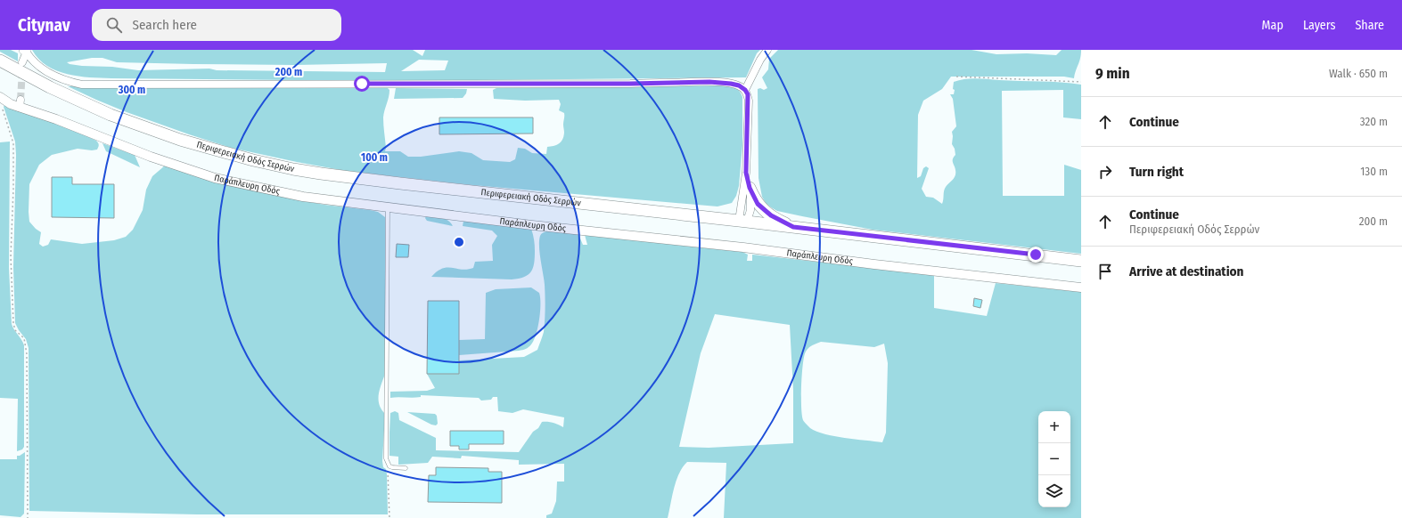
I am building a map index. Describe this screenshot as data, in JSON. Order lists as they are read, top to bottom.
{
  "streets": {
    "main road": ["Περιφερειακή Οδός Σερρών"],
    "street": ["Παράπλευρη Οδός"]
  },
  "page": {
    "header": "Citynav",
    "search": "Search here",
    "nav": ["Map", "Layers", "Share"],
    "heading": ["9 min", "Walk · 650 m"],
    "list": [
      ["Continue", "320 m"],
      ["Turn right", "130 m"],
      ["Continue", "Περιφερειακή Οδός Σερρών", "200 m"],
      "Arrive at destination"
    ],
    "map_buttons": ["+", "−"]
  },
  "rings": ["200 m", "300 m", "100 m"]
}
